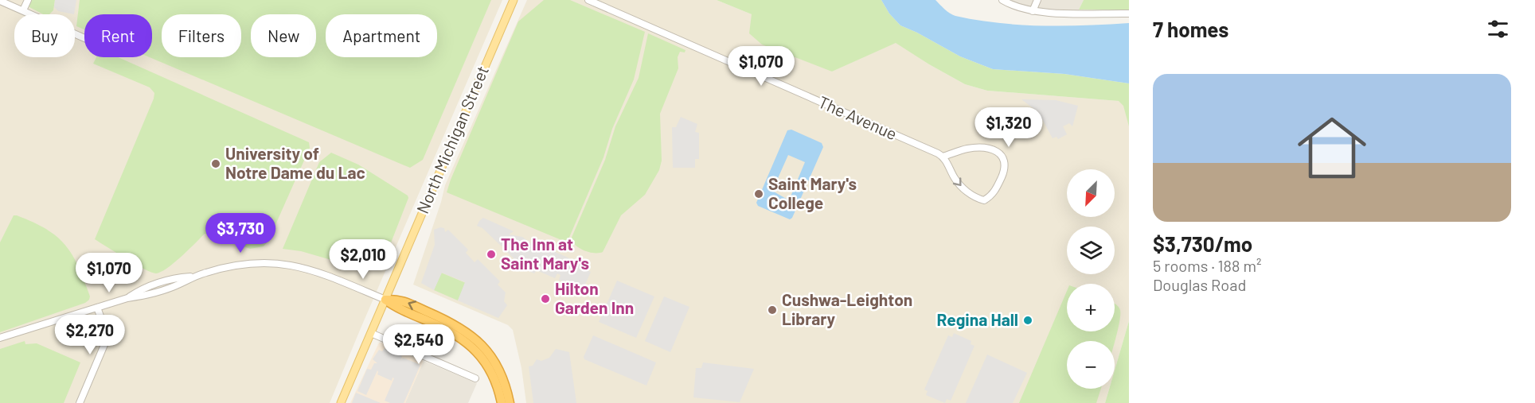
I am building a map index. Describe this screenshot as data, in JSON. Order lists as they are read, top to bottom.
{
  "streets": {
    "main road": ["North Michigan Street"],
    "street": ["The Avenue"]
  },
  "places": [
    "University of Notre Dame du Lac",
    "Saint Mary's College",
    "The Inn at Saint Mary's",
    "Hilton Garden Inn",
    "Cushwa-Leighton Library",
    "Regina Hall"
  ],
  "north": "bottom left",
  "page": {
    "heading": "7 homes",
    "chip": [
      "Buy",
      "Rent",
      "Filters",
      "New",
      "Apartment"
    ],
    "price": [
      "$1,070",
      "$1,320",
      "$3,730",
      "$2,010",
      "$1,070",
      "$2,270",
      "$2,540"
    ],
    "list": [
      {
        "name": "$3,730/mo",
        "note": "5 rooms · 188 m² · Douglas Road"
      }
    ],
    "map_buttons": ["+", "−"]
  }
}
